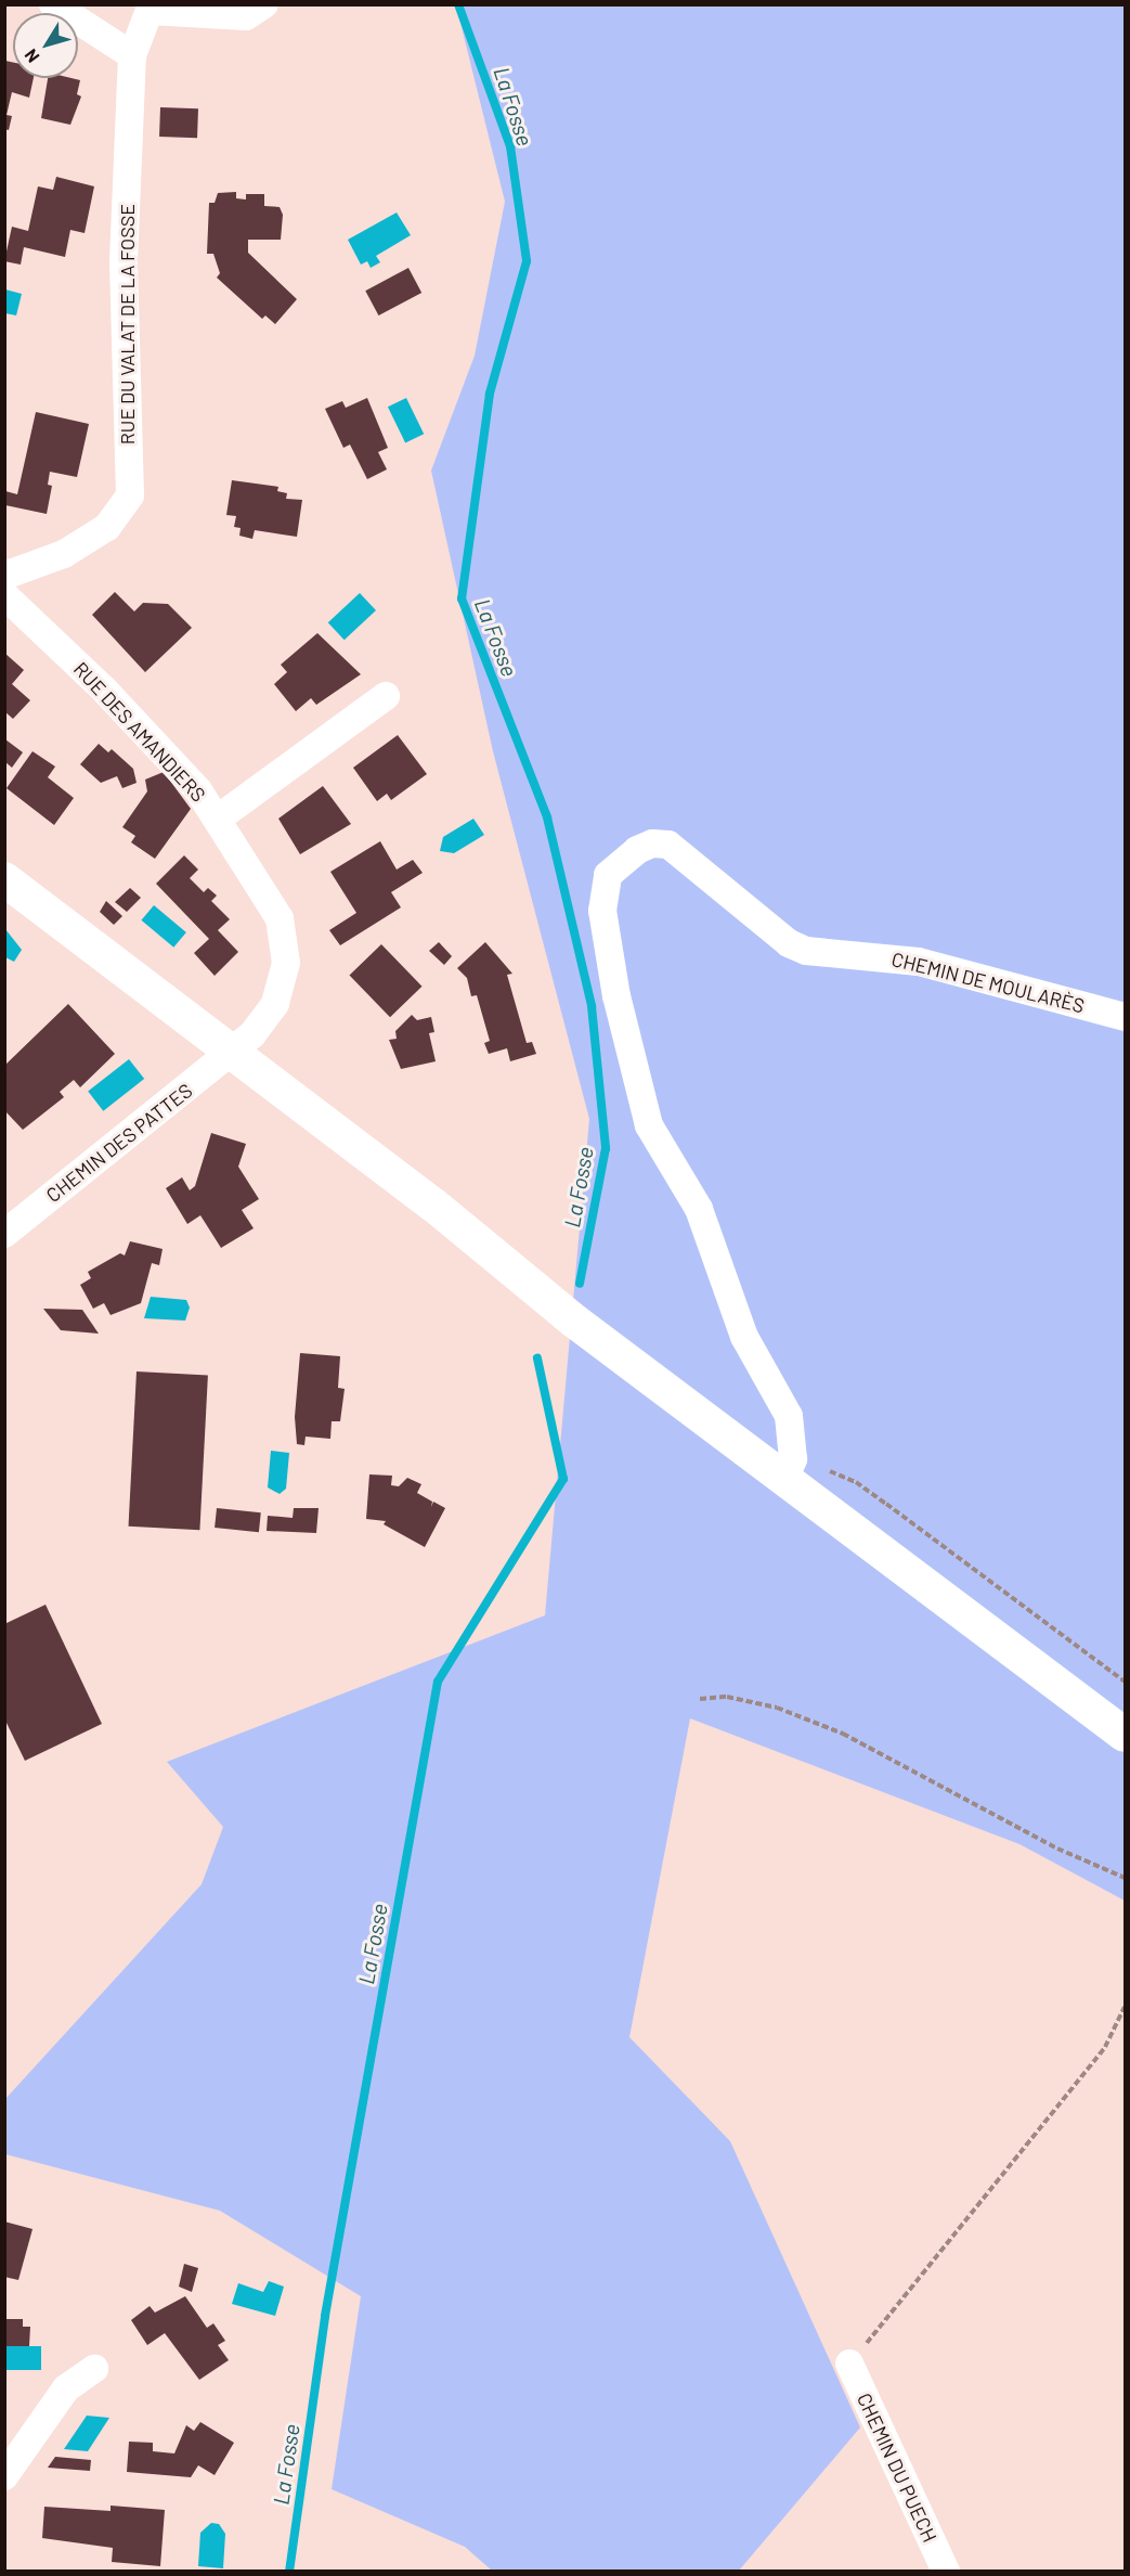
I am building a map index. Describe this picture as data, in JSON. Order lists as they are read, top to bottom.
{
  "streets": {
    "street": [
      "RUE DU VALAT DE LA FOSSE",
      "RUE DES AMANDIERS",
      "CHEMIN DE MOULARÈS",
      "CHEMIN DES PATTES",
      "CHEMIN DU PUECH"
    ]
  },
  "crossings": [
    ["RUE DES AMANDIERS", "CHEMIN DES PATTES"]
  ],
  "water": ["La Fosse"],
  "north": "bottom left"
}
